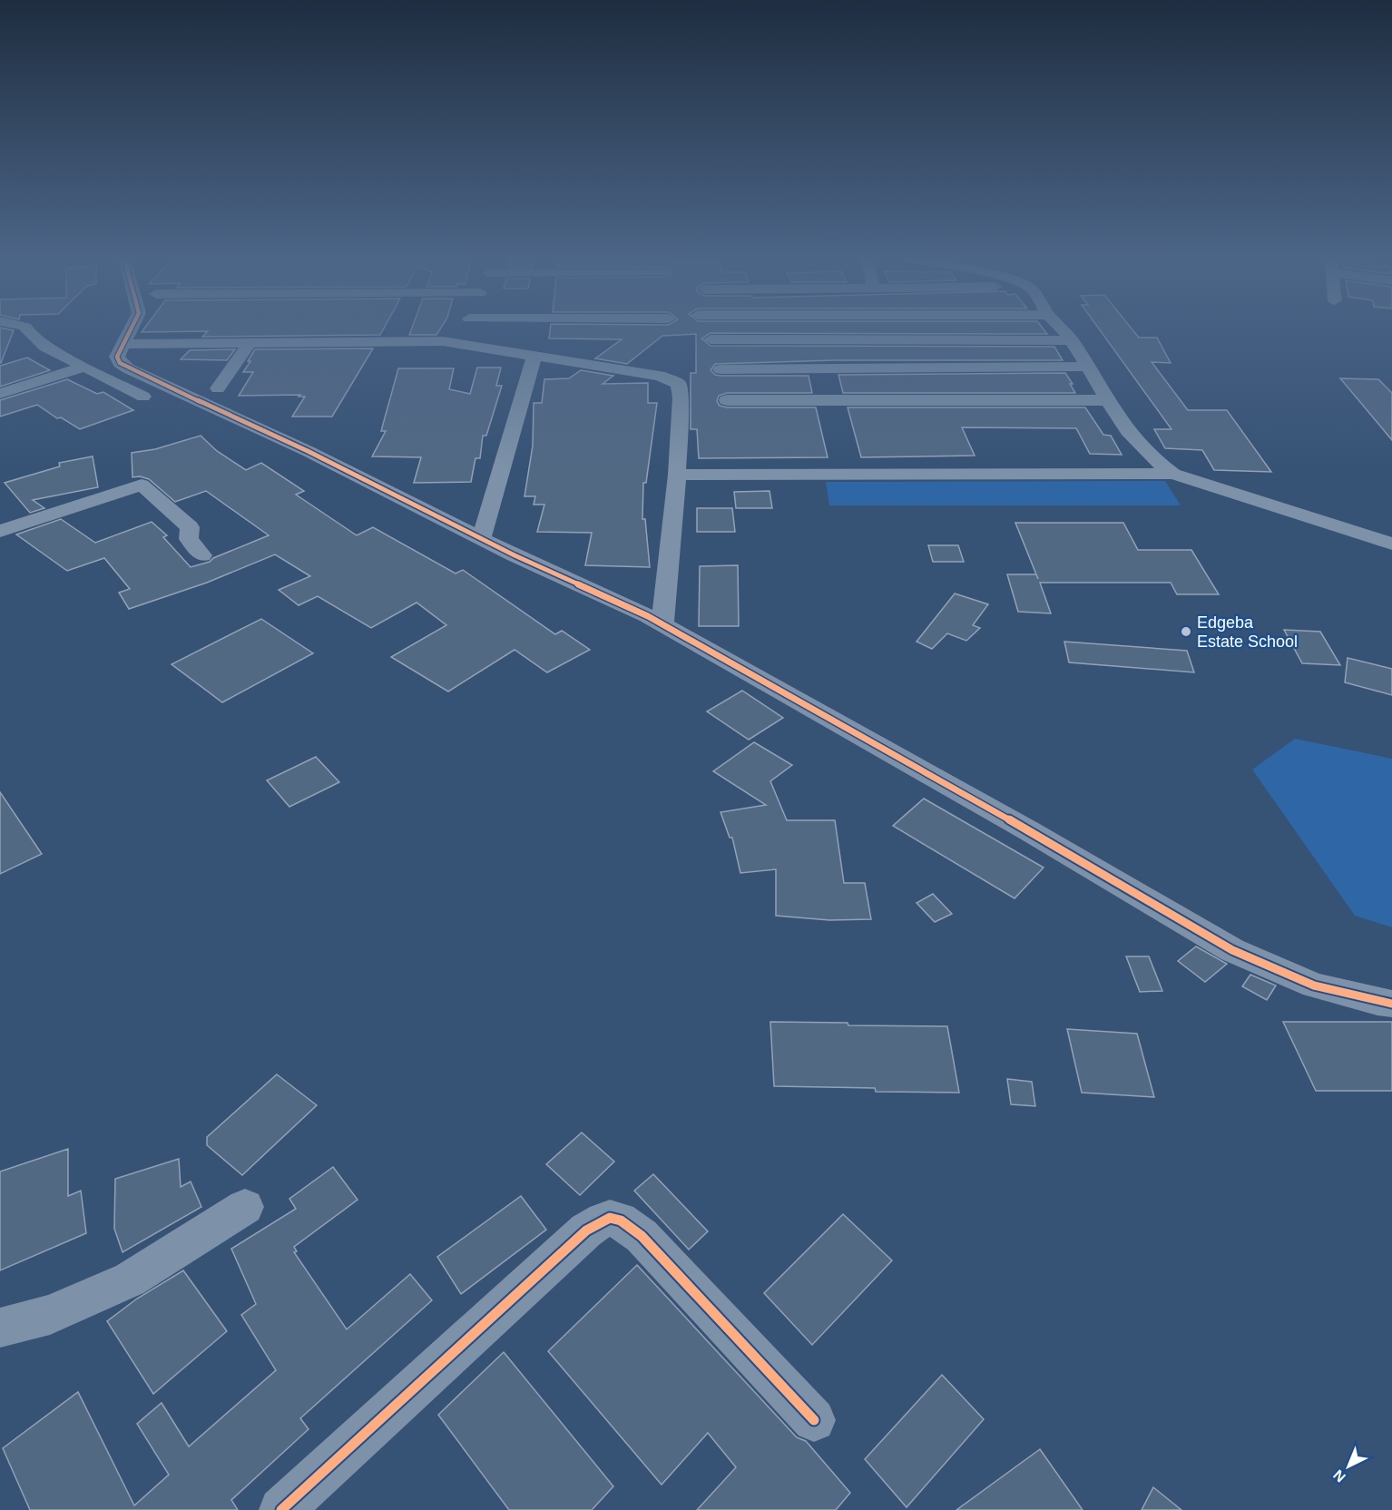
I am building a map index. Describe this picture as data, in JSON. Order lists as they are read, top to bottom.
{
  "places": ["Edgeba Estate School"],
  "north": "bottom left"
}
